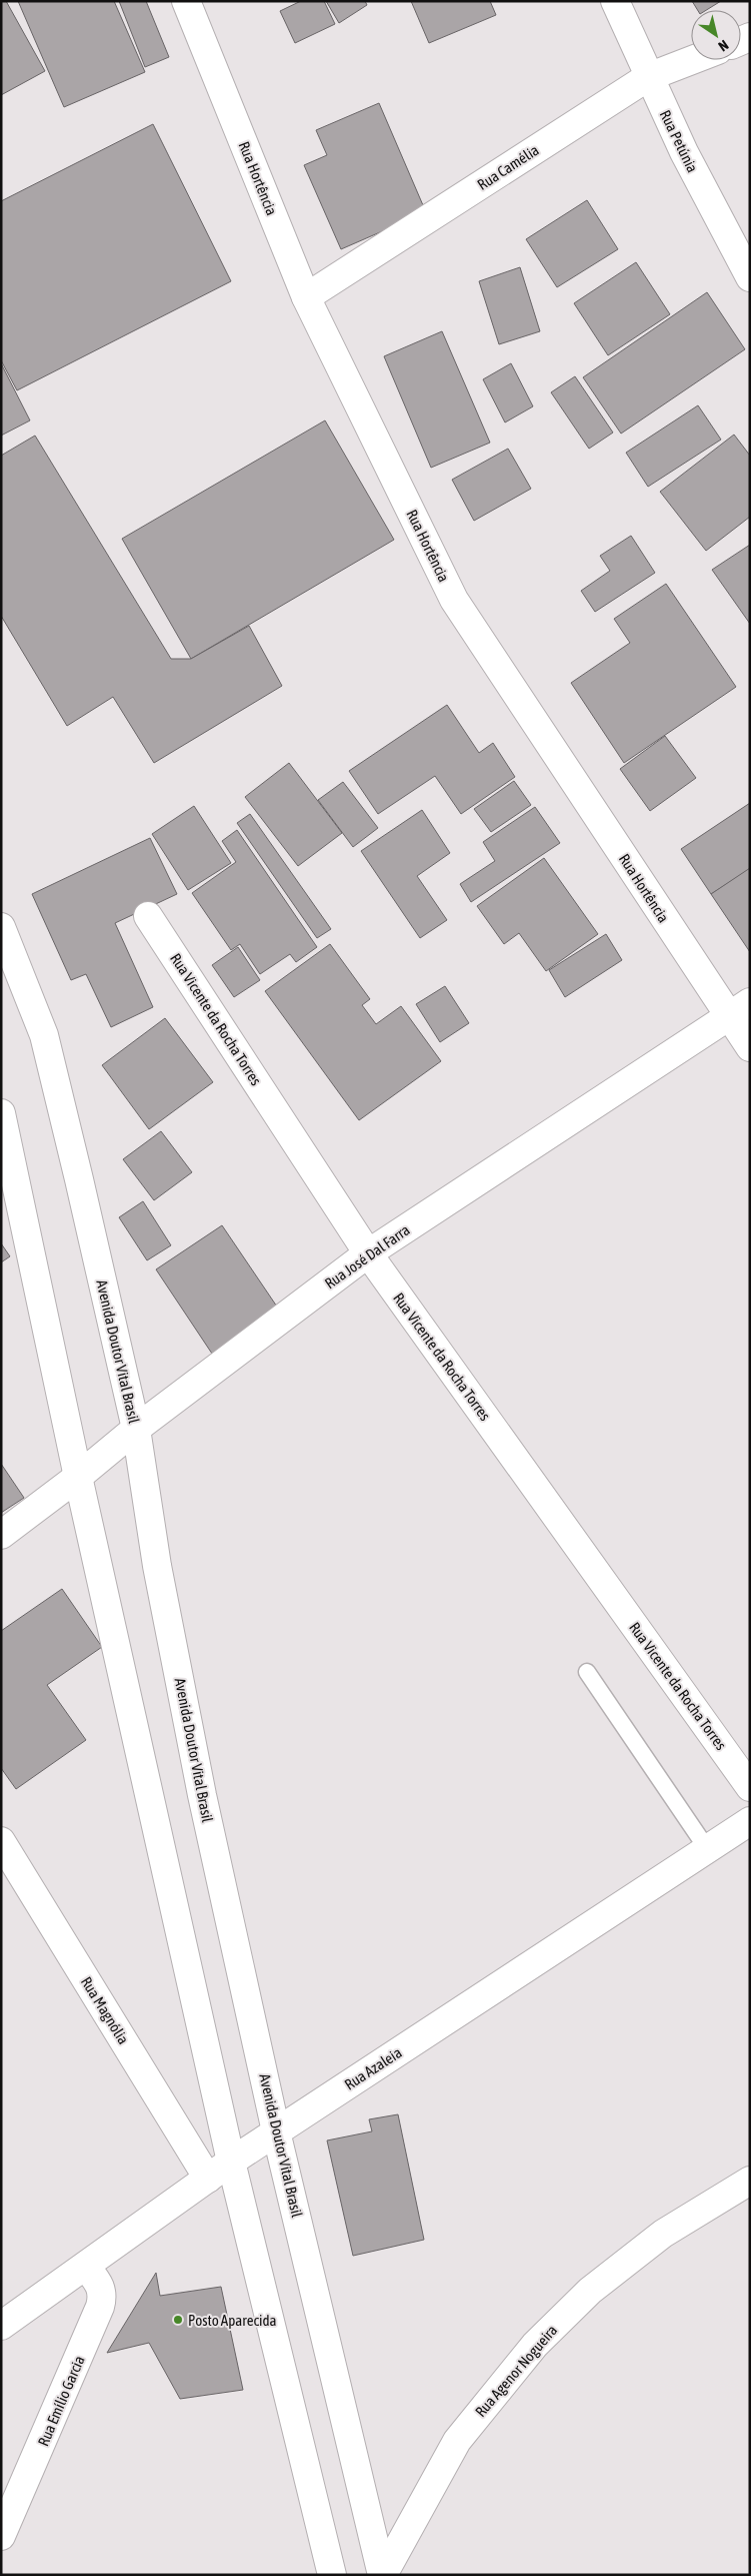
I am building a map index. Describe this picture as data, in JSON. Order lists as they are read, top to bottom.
{
  "streets": {
    "street": [
      "Rua Petúnia",
      "Rua Camélia",
      "Rua Hortência",
      "Rua Vicente da Rocha Torres",
      "Rua José Dal Farra",
      "Avenida Doutor Vital Brasil",
      "Rua Magnólia",
      "Rua Azaleia",
      "Rua Agenor Nogueira",
      "Rua Emílio Garcia"
    ]
  },
  "crossings": [
    ["Rua Petúnia", "Rua Camélia"],
    ["Rua Camélia", "Rua Hortência"],
    ["Rua Hortência", "Rua José Dal Farra"],
    ["Rua Vicente da Rocha Torres", "Rua José Dal Farra"],
    ["Rua José Dal Farra", "Avenida Doutor Vital Brasil"],
    ["Avenida Doutor Vital Brasil", "Rua Azaleia"],
    ["Avenida Doutor Vital Brasil", "Rua Agenor Nogueira"],
    ["Rua Magnólia", "Rua Azaleia"],
    ["Rua Azaleia", "Rua Emílio Garcia"]
  ],
  "places": ["Posto Aparecida"],
  "north": "bottom right"
}
